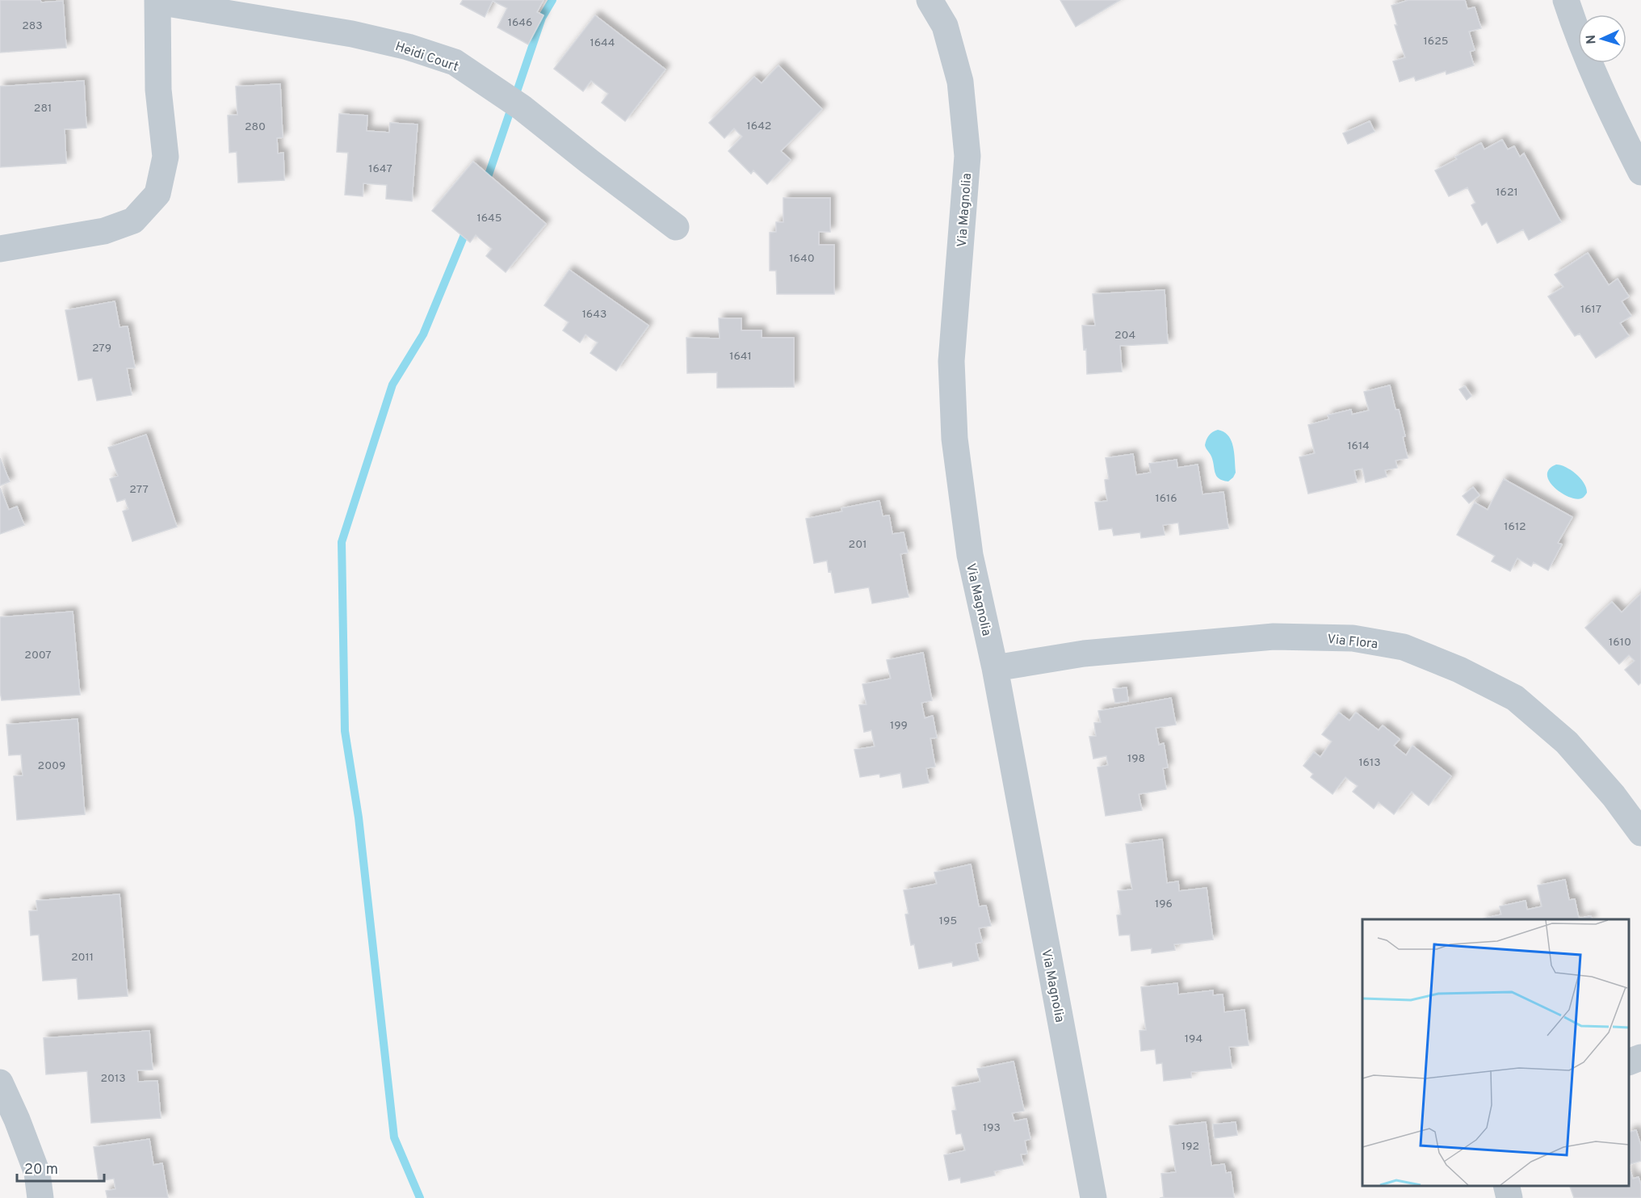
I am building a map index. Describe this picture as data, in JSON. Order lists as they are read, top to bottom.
{
  "streets": {
    "street": ["Heidi Court", "Via Magnolia", "Via Flora"]
  },
  "crossings": [
    ["Via Magnolia", "Via Flora"]
  ],
  "house_numbers": [
    "1646",
    "283",
    "1625",
    "1644",
    "281",
    "1642",
    "280",
    "1647",
    "1621",
    "1645",
    "1640",
    "1617",
    "1643",
    "204",
    "279",
    "1641",
    "1614",
    "277",
    "1616",
    "1612",
    "201",
    "1610",
    "2007",
    "199",
    "198",
    "1613",
    "2009",
    "196",
    "195",
    "2011",
    "194",
    "2013",
    "193",
    "192"
  ],
  "scale_bar": "20 m",
  "north": "left"
}
